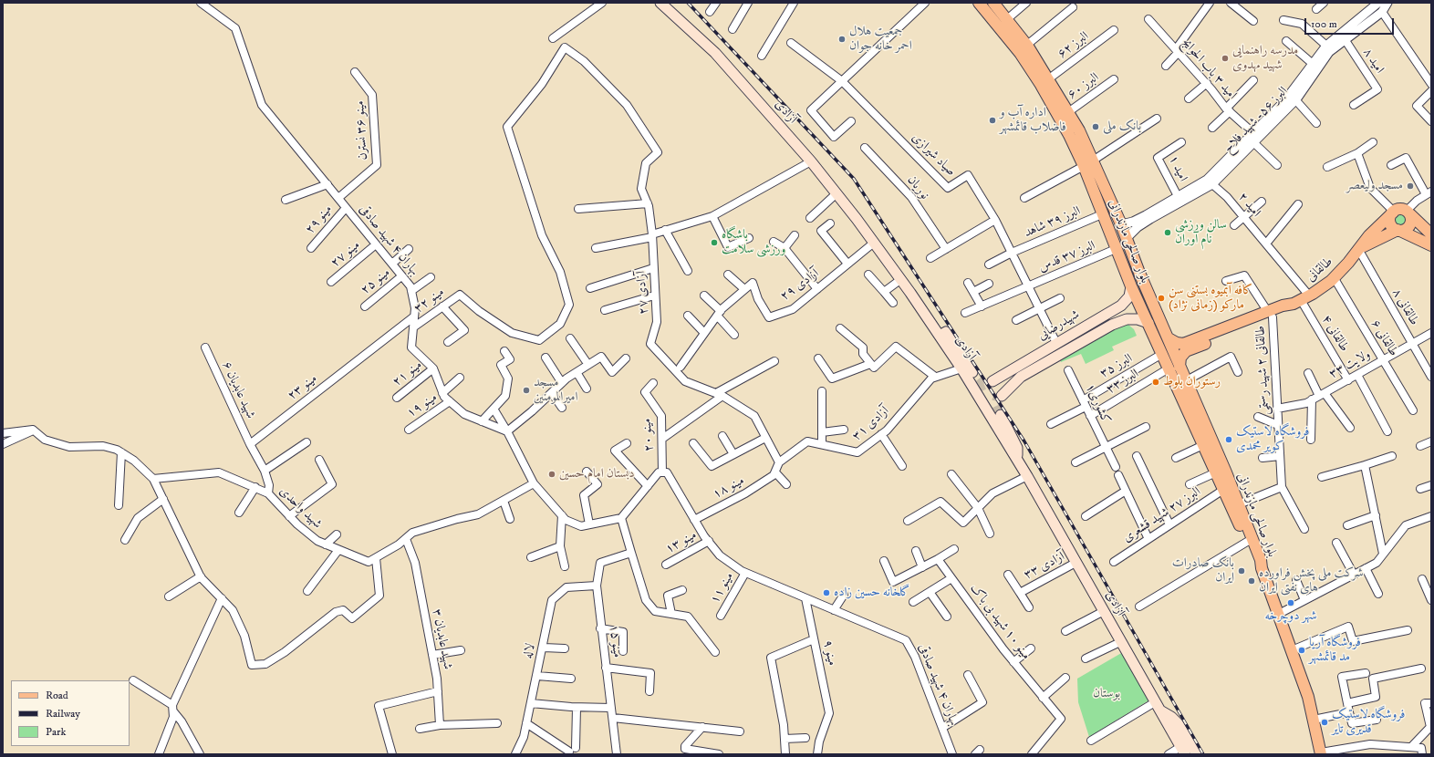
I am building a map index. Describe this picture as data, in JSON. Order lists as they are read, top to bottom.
{
  "streets": {
    "main road": [
      "آزادی",
      "بلوار صالحی مازندرانی",
      "طالقانی",
      "شهیدرضایی"
    ],
    "street": [
      "البرز ۶۲",
      "امید ۸",
      "امید ۳ باب الحوایج",
      "البرز ۶۰",
      "البرز ۵۶- شهید فلاح",
      "مینو ۳۶ نسترن",
      "صیاد شیرازی",
      "امید ۱",
      "نوریان",
      "امید ۲",
      "مینو ۲۹",
      "البرز ۳۹ شاهد",
      "بهاران ۴ شهید صادقی",
      "مینو ۲۷",
      "البرز ۳۷ قدس",
      "مینو ۲۵",
      "آزادی ۲۹",
      "آزادی ۲۷",
      "مینو ۳۲",
      "طالقانی ۸",
      "طالقانی ۴",
      "طالقانی ۶",
      "ولایت ٣۳",
      "البرز ۳۵",
      "طالقانی ۲ شهید رستمی",
      "مینو ۲۱",
      "البرز ۳۳",
      "مینو ۲۳",
      "شهید عابدیان ۶",
      "کشوری۱",
      "مینو ۱۹",
      "آزادی ۳۱",
      "مینو ۲۰",
      "مینو ۱۸",
      "شهید واحدی",
      "البرز ۲۷ شهید قشعری",
      "مینو ۱۳",
      "آزادی ۳۳",
      "مینو ۱۱",
      "مینو ۱۰ شهید بی باک",
      "شهید عابدیان ۳",
      "مینو ۱۵",
      "لاله",
      "مینو ۹"
    ]
  },
  "crossings": [
    ["البرز ۶۲", "بلوار صالحی مازندرانی"],
    ["امید ۸", "البرز ۵۶- شهید فلاح"],
    ["امید ۳ باب الحوایج", "البرز ۵۶- شهید فلاح"],
    ["البرز ۶۰", "بلوار صالحی مازندرانی"],
    ["آزادی", "آزادی ۲۹"],
    ["آزادی", "آزادی ۳۱"],
    ["آزادی", "آزادی ۳۳"],
    ["البرز ۵۶- شهید فلاح", "امید ۱"],
    ["البرز ۵۶- شهید فلاح", "امید ۲"],
    ["البرز ۵۶- شهید فلاح", "بلوار صالحی مازندرانی"],
    ["مینو ۳۶ نسترن", "بهاران ۴ شهید صادقی"],
    ["صیاد شیرازی", "البرز ۳۹ شاهد"],
    ["صیاد شیرازی", "البرز ۳۷ قدس"],
    ["صیاد شیرازی", "شهیدرضایی"],
    ["امید ۲", "طالقانی"],
    ["امید ۲", "طالقانی ۴"],
    ["مینو ۲۹", "بهاران ۴ شهید صادقی"],
    ["البرز ۳۹ شاهد", "بلوار صالحی مازندرانی"],
    ["بهاران ۴ شهید صادقی", "مینو ۲۷"],
    ["بهاران ۴ شهید صادقی", "مینو ۲۵"],
    ["بهاران ۴ شهید صادقی", "آزادی ۲۷"],
    ["بهاران ۴ شهید صادقی", "مینو ۳۲"],
    ["بهاران ۴ شهید صادقی", "مینو ۲۱"],
    ["بهاران ۴ شهید صادقی", "مینو ۲۳"],
    ["بهاران ۴ شهید صادقی", "مینو ۱۹"],
    ["بهاران ۴ شهید صادقی", "آزادی ۳۱"],
    ["بهاران ۴ شهید صادقی", "مینو ۲۰"],
    ["بهاران ۴ شهید صادقی", "مینو ۱۸"],
    ["بهاران ۴ شهید صادقی", "مینو ۱۳"],
    ["بهاران ۴ شهید صادقی", "مینو ۱۱"],
    ["بهاران ۴ شهید صادقی", "مینو ۹"],
    ["بلوار صالحی مازندرانی", "البرز ۳۷ قدس"],
    ["بلوار صالحی مازندرانی", "شهیدرضایی"],
    ["بلوار صالحی مازندرانی", "البرز ۳۵"],
    ["بلوار صالحی مازندرانی", "البرز ۳۳"],
    ["بلوار صالحی مازندرانی", "البرز ۲۷ شهید قشعری"],
    ["طالقانی", "طالقانی ۸"],
    ["طالقانی", "طالقانی ۴"],
    ["طالقانی", "طالقانی ۶"],
    ["طالقانی", "طالقانی ۲ شهید رستمی"],
    ["آزادی ۲۷", "مینو ۳۲"],
    ["آزادی ۲۷", "آزادی ۳۱"],
    ["آزادی ۲۷", "مینو ۲۰"],
    ["آزادی ۲۷", "مینو ۱۸"],
    ["طالقانی ۸", "ولایت ٣۳"],
    ["طالقانی ۴", "ولایت ٣۳"],
    ["طالقانی ۶", "ولایت ٣۳"],
    ["ولایت ٣۳", "طالقانی ۲ شهید رستمی"],
    ["البرز ۳۵", "کشوری۱"],
    ["البرز ۳۳", "کشوری۱"],
    ["مینو ۲۳", "شهید عابدیان ۶"],
    ["آزادی ۳۱", "مینو ۲۰"],
    ["آزادی ۳۱", "مینو ۱۸"],
    ["مینو ۲۰", "مینو ۱۸"],
    ["مینو ۱۵", "لاله"]
  ],
  "parks": ["بوستان"],
  "places": [
    "جمعیت هلال احمر خانه جوان",
    "مدرسه راهنمایی شهید مهدوی",
    "اداره آب و فاضلاب قائمشهر",
    "بانک ملی",
    "مسجد ولیعصر",
    "سالن ورزشی نام آوران",
    "باشگاه ورزشی سلامت",
    "کافه آبمیوه بستنی سن مارکو (زمانی نژاد)",
    "رستوران بلوط",
    "مسجد امیرالمومنین",
    "فروشگاه لاستیک کویر محمدی",
    "دبستان امام حسین",
    "بانک صادرات ایران",
    "شرکت ملی پخش فراورده های نفتی ایران",
    "گلخانه حسین زاده",
    "شهر دوچرخه",
    "فروشگاه آریا مد قائمشهر",
    "فروشگاه لاستیک قدیری تایر"
  ],
  "legend": ["Road", "Railway", "Park"],
  "scale_bar": "100 m"
}
